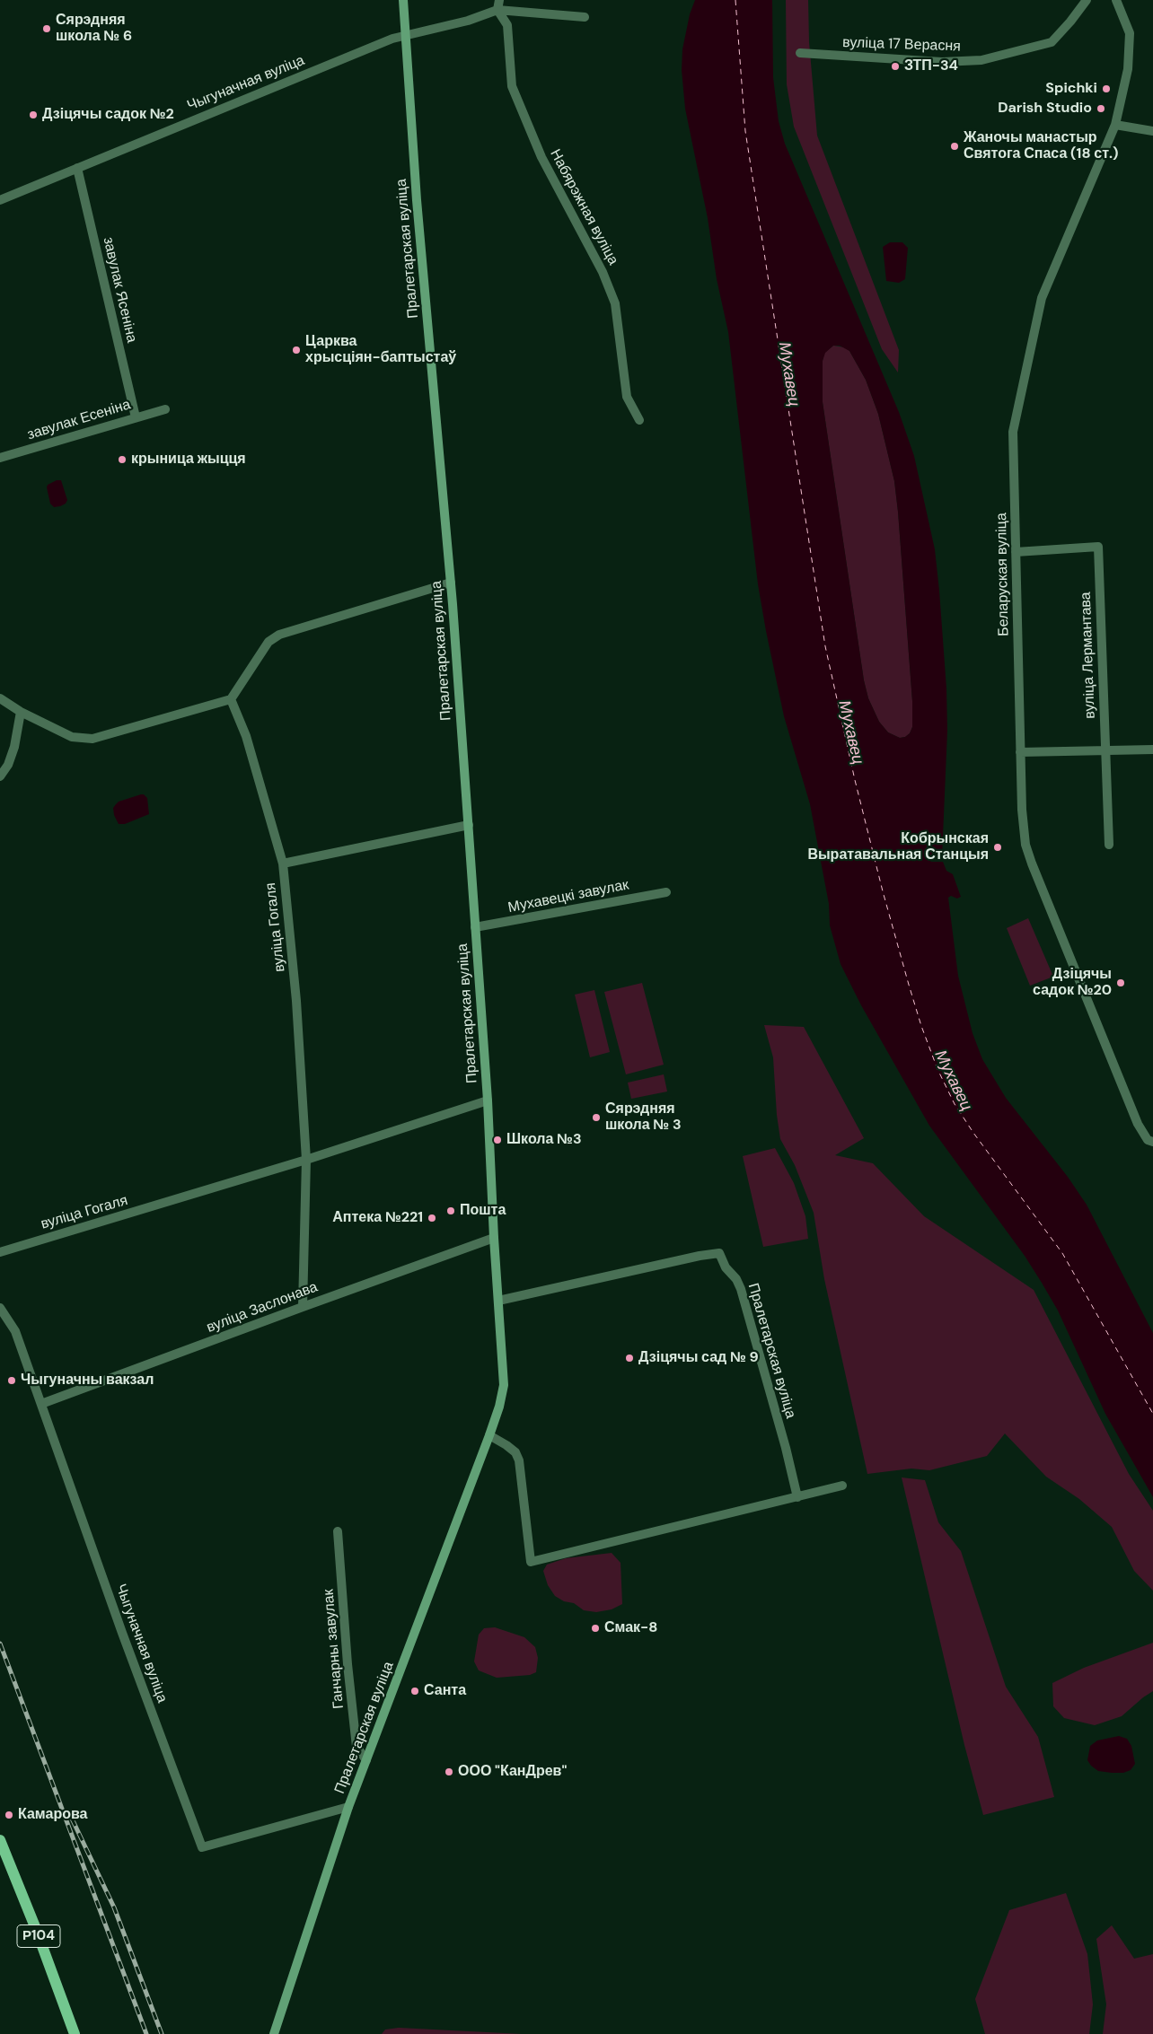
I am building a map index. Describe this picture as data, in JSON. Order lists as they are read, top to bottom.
{
  "streets": {
    "main road": ["Пралетарская вуліца", "Р104"],
    "street": [
      "вуліца 17 Верасня",
      "Чыгуначная вуліца",
      "Набярэжная вуліца",
      "завулак Ясеніна",
      "завулак Есеніна",
      "Беларуская вуліца",
      "вуліца Лермантава",
      "Мухавецкі завулак",
      "вуліца Гогаля",
      "вуліца Заслонава",
      "Ганчарны завулак"
    ]
  },
  "crossings": [
    ["Чыгуначная вуліца", "Набярэжная вуліца"],
    ["Чыгуначная вуліца", "Пралетарская вуліца"],
    ["Чыгуначная вуліца", "завулак Ясеніна"],
    ["Чыгуначная вуліца", "вуліца Заслонава"],
    ["Пралетарская вуліца", "Мухавецкі завулак"],
    ["Пралетарская вуліца", "вуліца Гогаля"],
    ["Пралетарская вуліца", "вуліца Заслонава"],
    ["Пралетарская вуліца", "Ганчарны завулак"],
    ["завулак Ясеніна", "завулак Есеніна"],
    ["Беларуская вуліца", "вуліца Лермантава"],
    ["вуліца Гогаля", "вуліца Заслонава"]
  ],
  "water": ["Мухавец"],
  "places": [
    "Сярэдняя школа № 6",
    "ЗТП-34",
    "Spichki",
    "Darish Studio",
    "Дзіцячы садок №2",
    "Жаночы манастыр Святога Спаса (18 ст.)",
    "Царква хрысціян-баптыстаў",
    "крыница жыцця",
    "Кобрынская Выратавальная Станцыя",
    "Дзіцячы садок №20",
    "Сярэдняя школа № 3",
    "Школа №3",
    "Пошта",
    "Аптека №221",
    "Дзіцячы сад № 9",
    "Чыгуначны вакзал",
    "Смак-8",
    "Санта",
    "ООО \"КанДрев\"",
    "Камарова"
  ]
}
